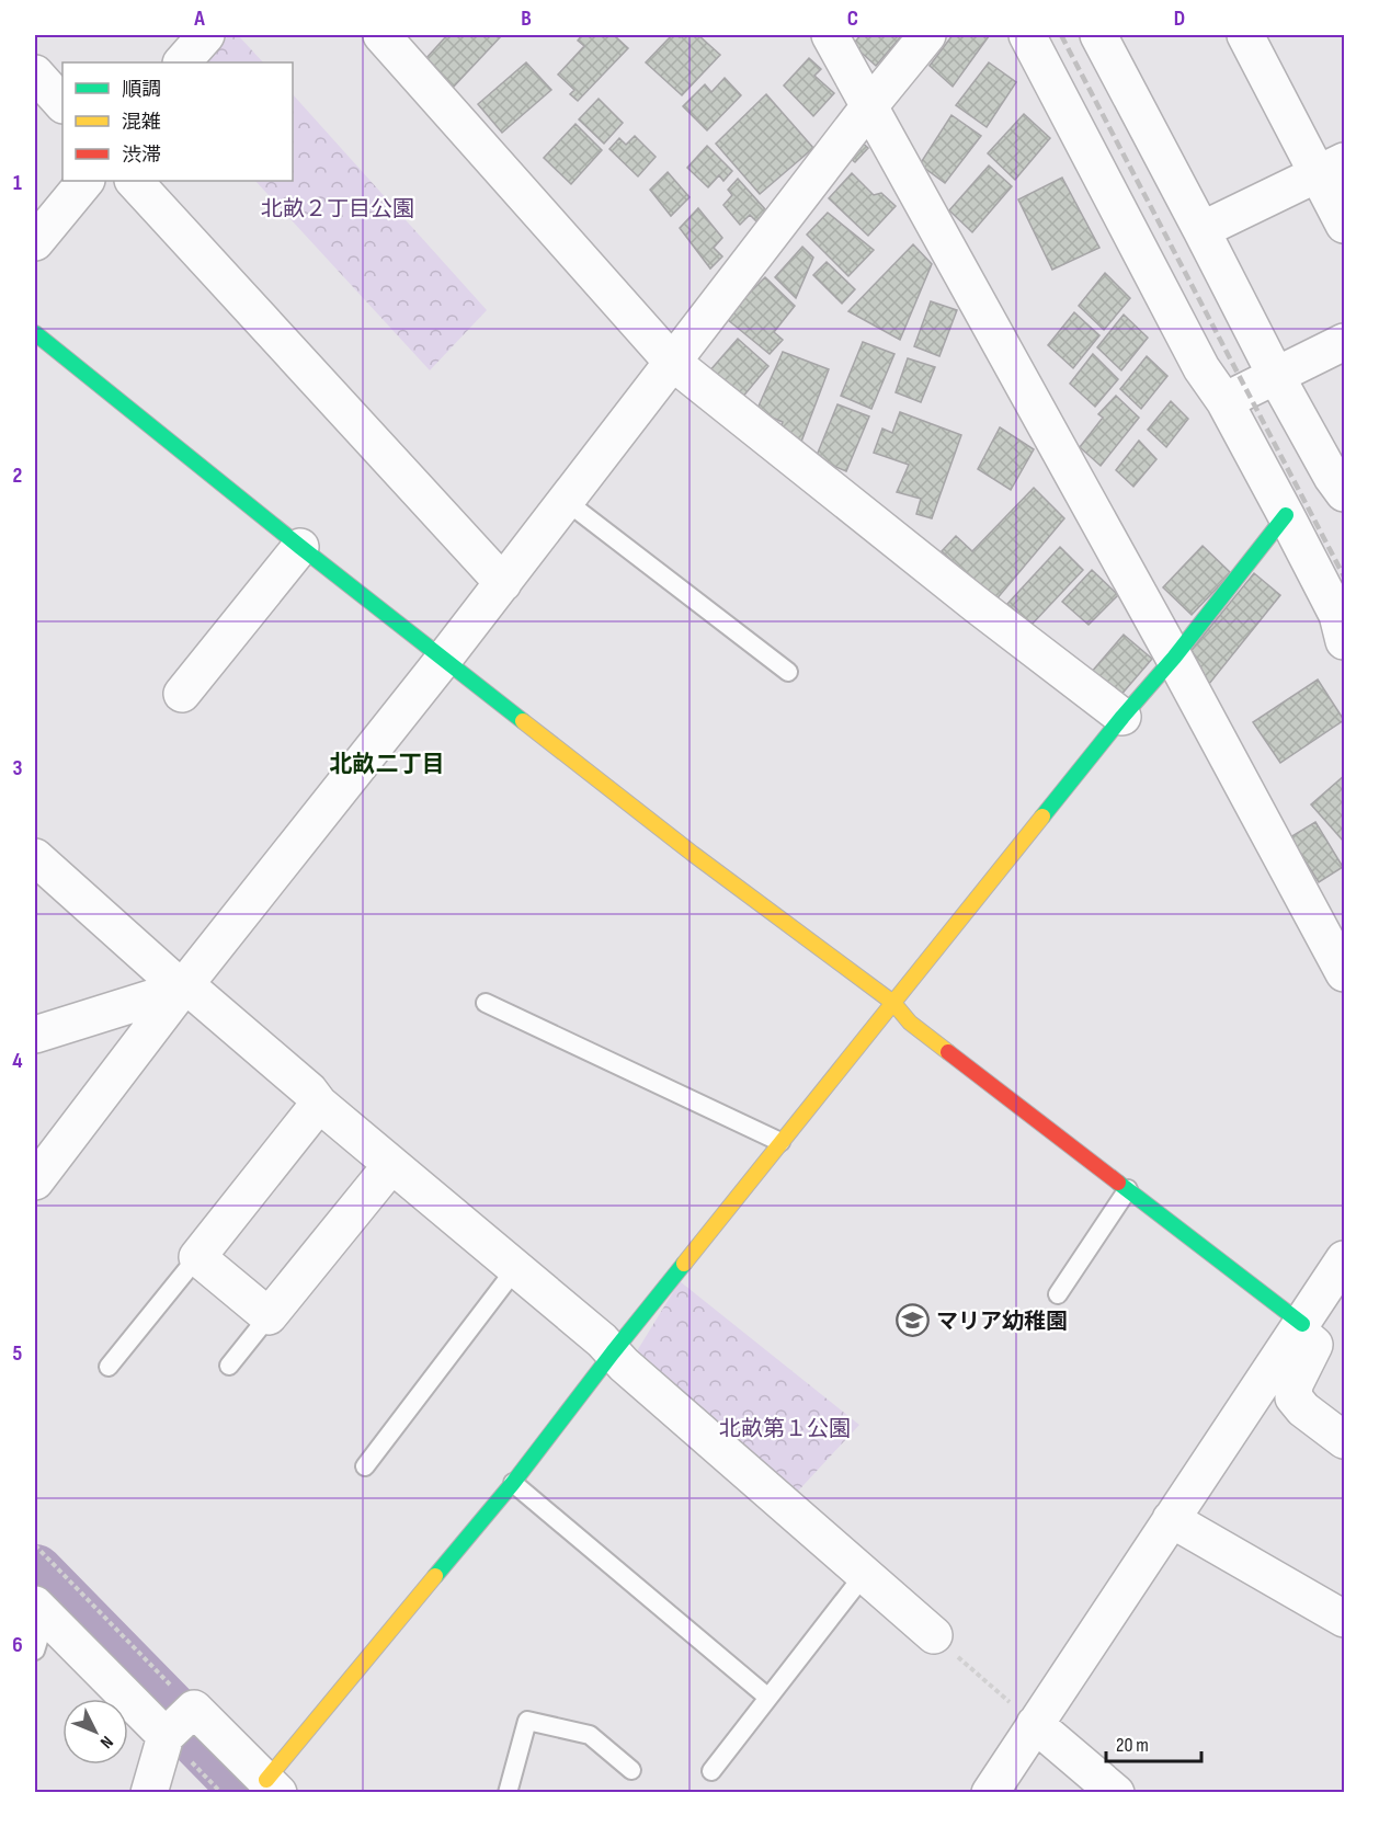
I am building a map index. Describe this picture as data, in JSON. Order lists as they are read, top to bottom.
{
  "districts": ["北畝二丁目"],
  "parks": ["北畝２丁目公園", "北畝第１公園"],
  "places": {
    "school or university": ["マリア幼稚園"]
  },
  "legend": ["順調", "混雑", "渋滞"],
  "scale_bar": "20 m",
  "north": "bottom right",
  "grid": {
    "columns": [
      "A",
      "B",
      "C",
      "D"
    ],
    "rows": [
      "1",
      "2",
      "3",
      "4",
      "5",
      "6"
    ]
  }
}
